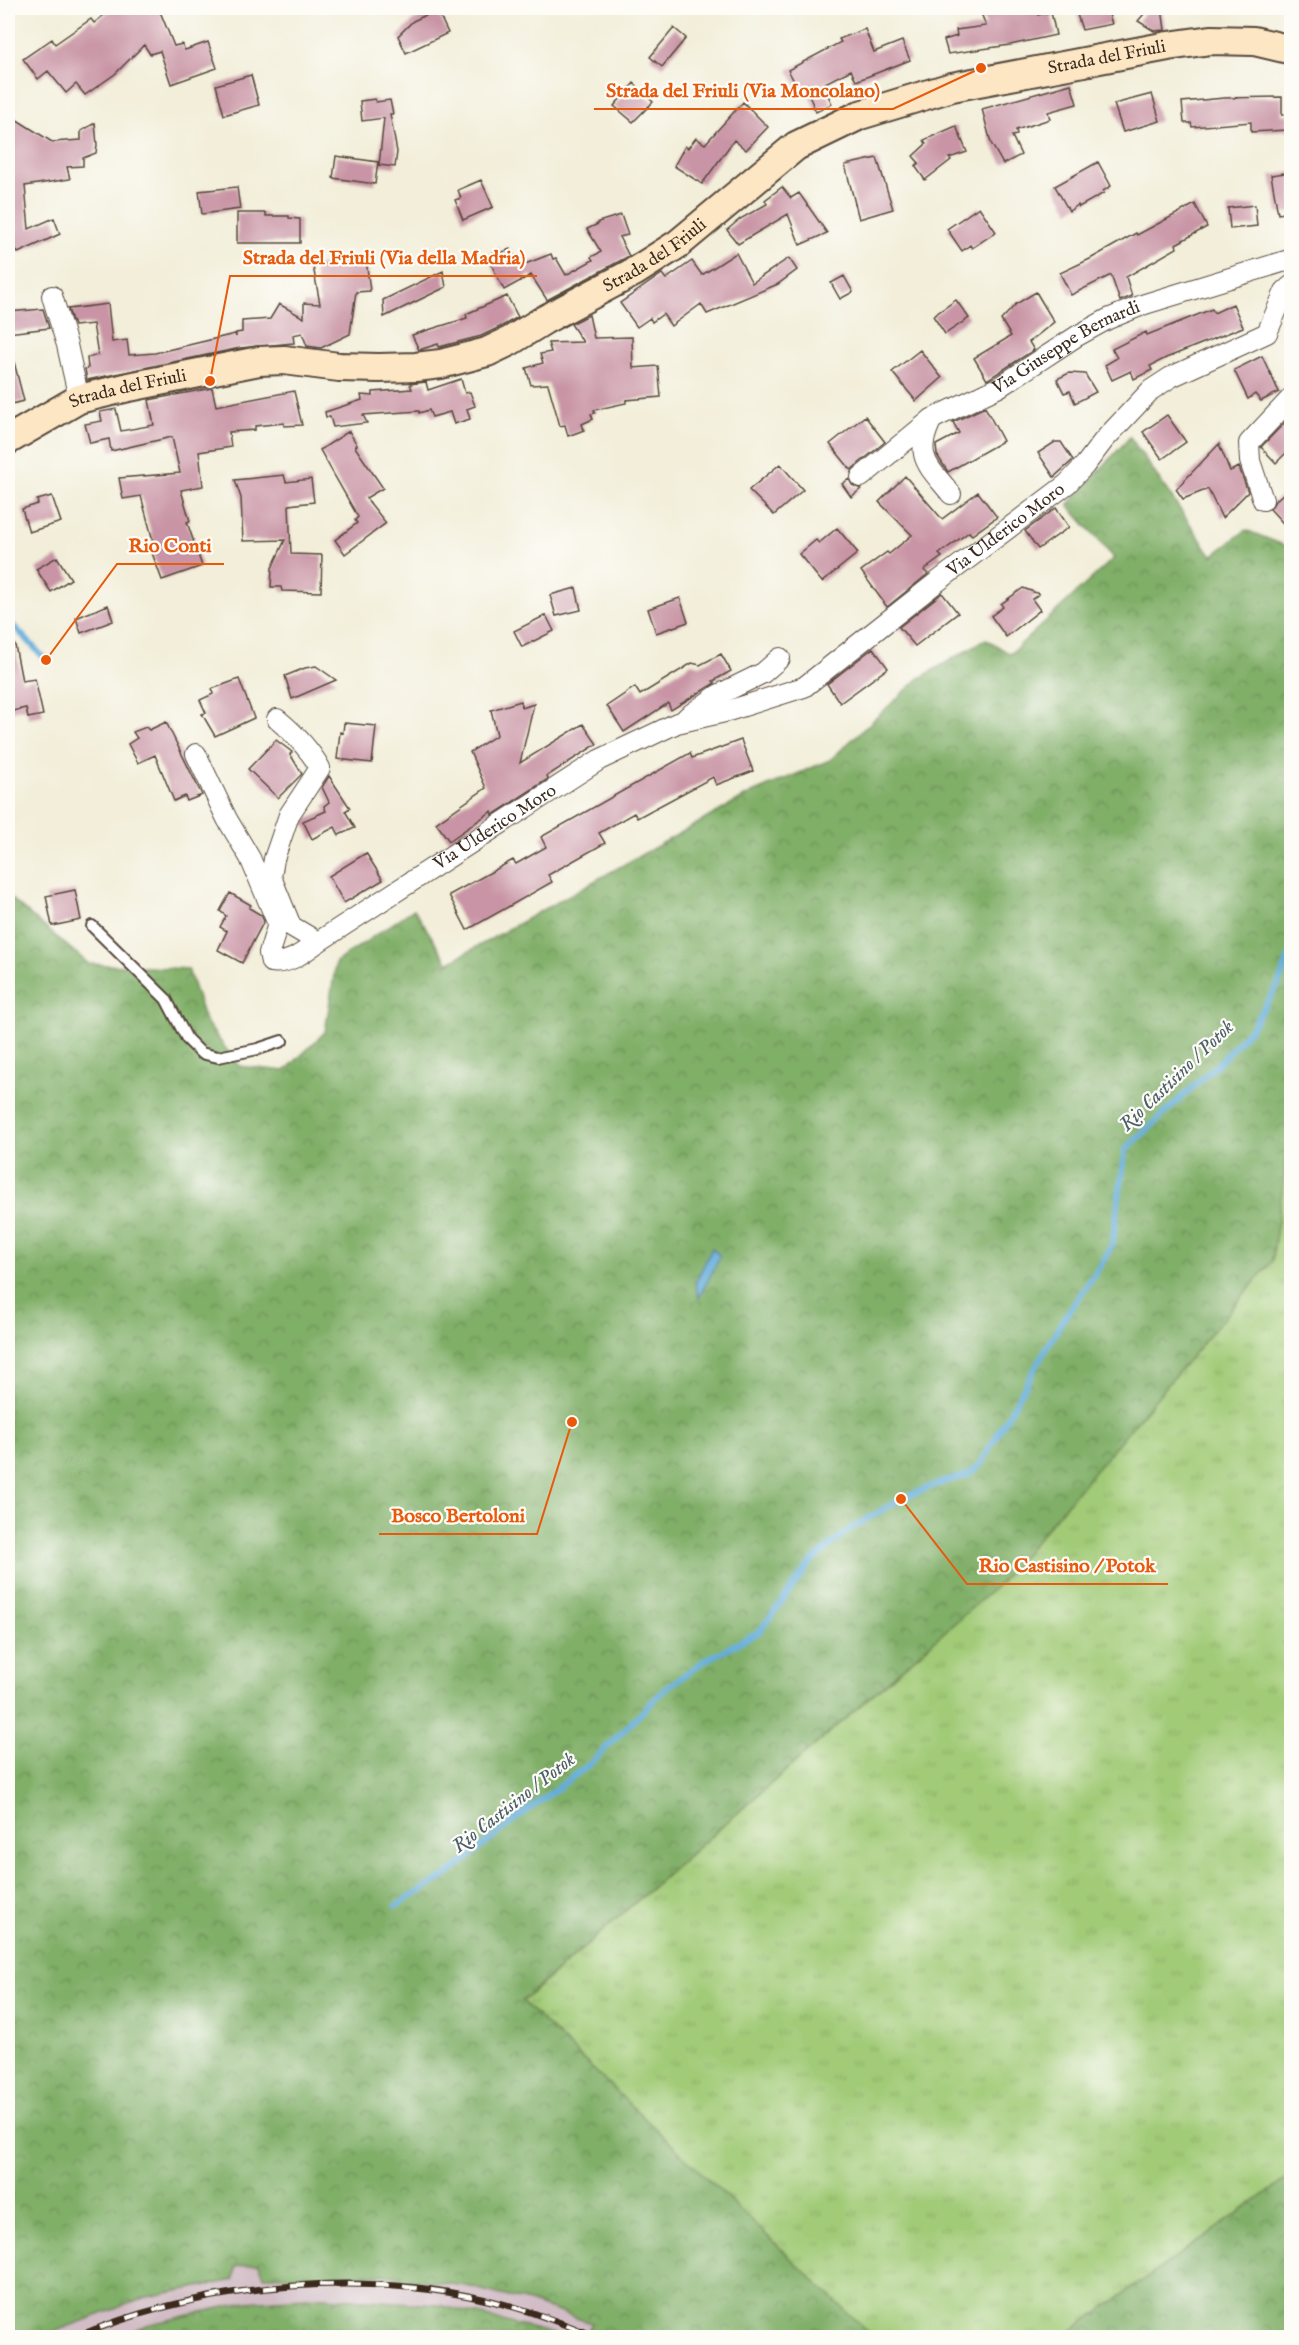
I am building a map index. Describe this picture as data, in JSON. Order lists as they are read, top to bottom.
{
  "streets": {
    "main road": ["Strada del Friuli"],
    "street": ["Via Giuseppe Bernardi", "Via Ulderico Moro"]
  },
  "water": ["Rio Castisino / Potok"],
  "places": [
    "Strada del Friuli (Via Moncolano)",
    "Strada del Friuli (Via della Madria)",
    "Rio Conti",
    "Bosco Bertoloni",
    "Rio Castisino / Potok"
  ]
}
